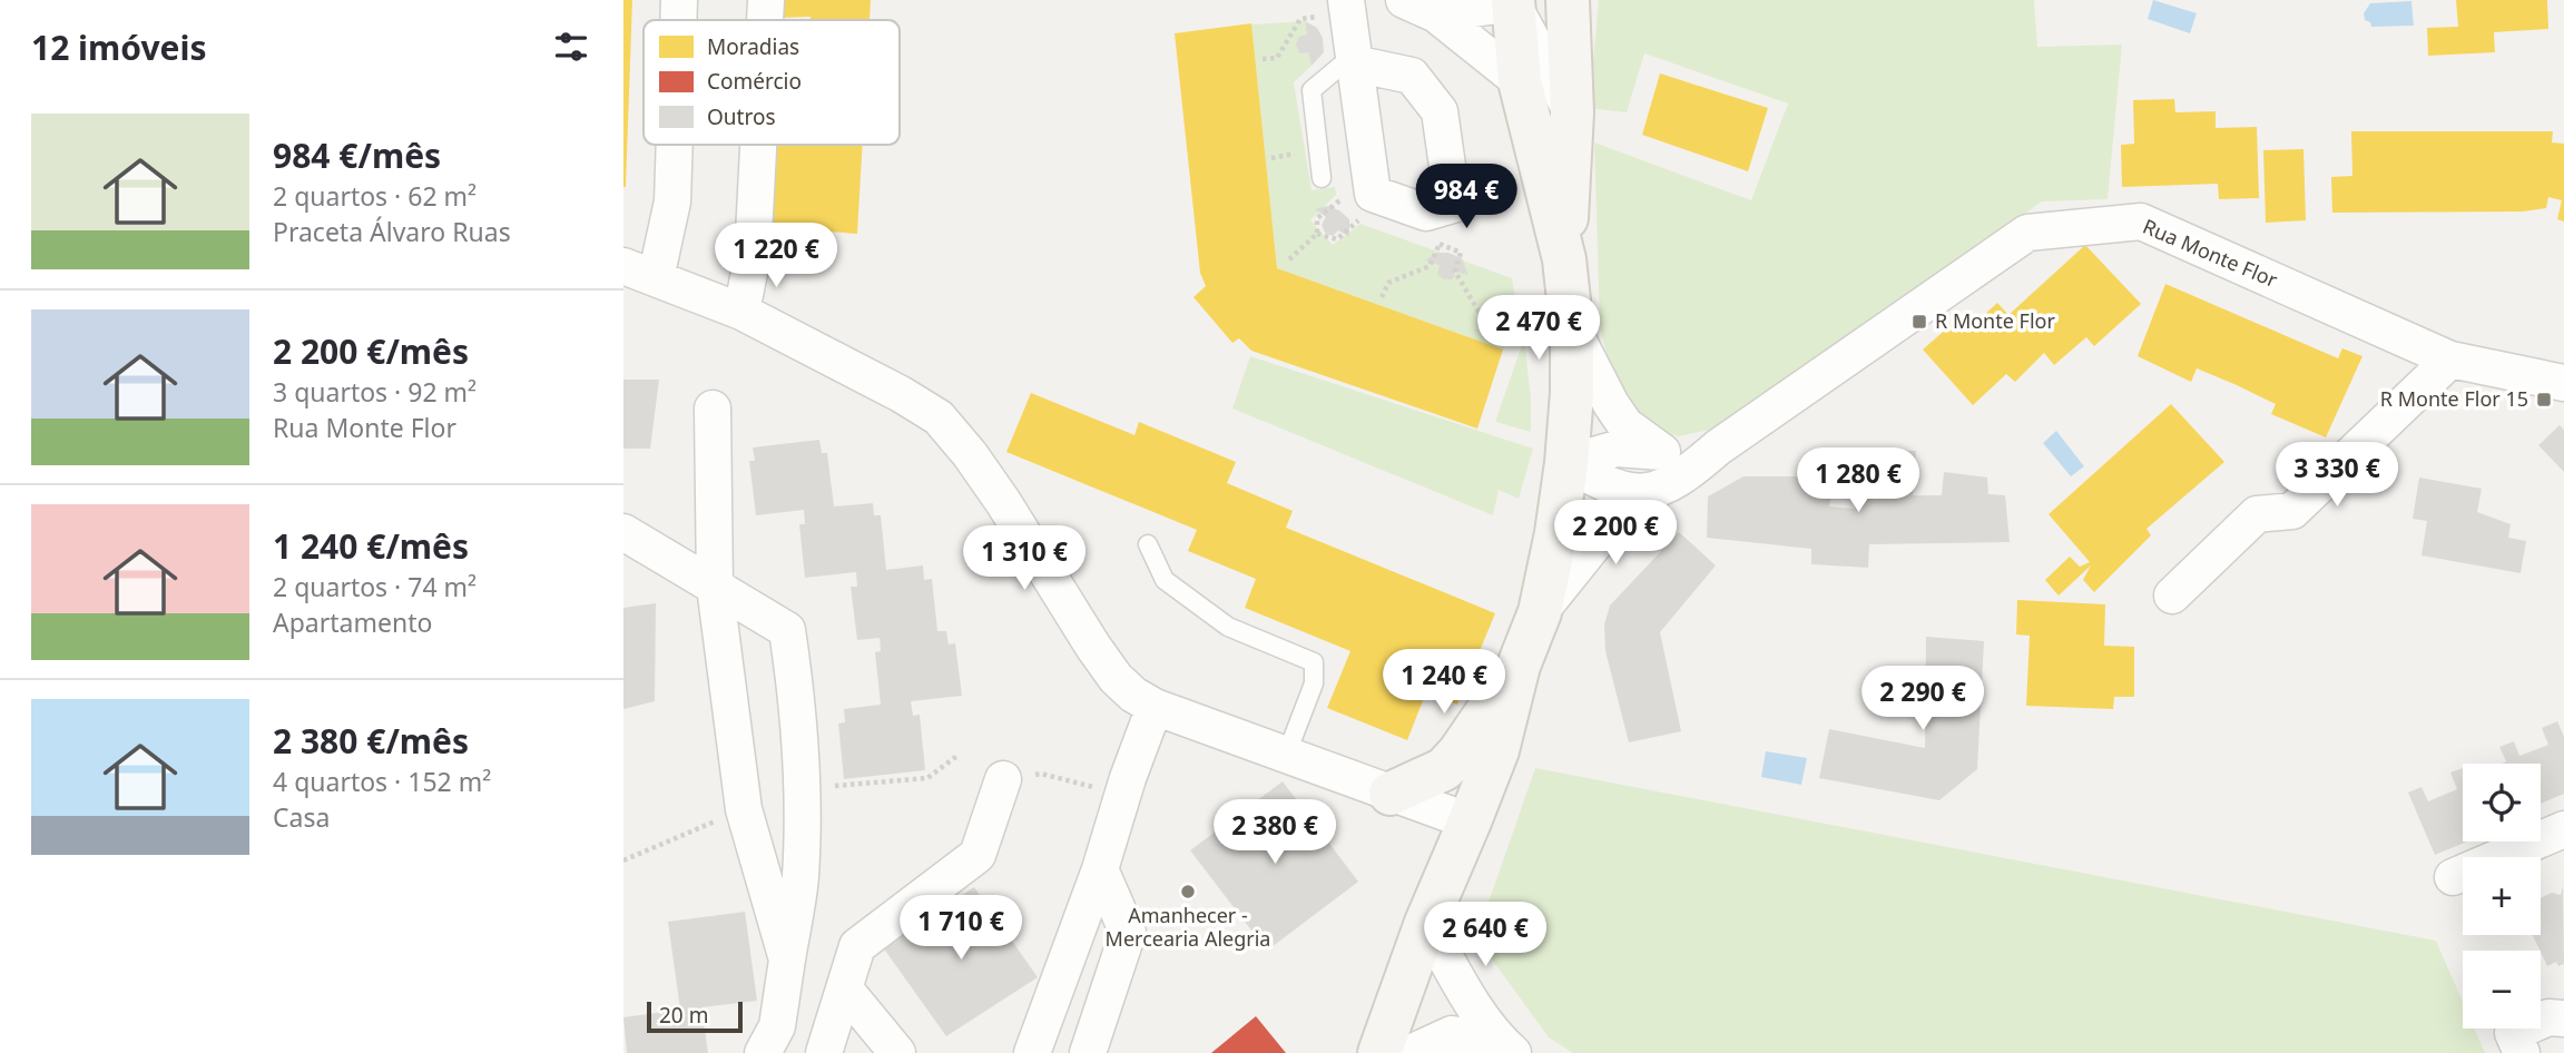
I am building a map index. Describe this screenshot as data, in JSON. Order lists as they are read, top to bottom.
{
  "streets": {
    "street": ["Rua Monte Flor"]
  },
  "places": {
    "transit": ["R Monte Flor", "R Monte Flor 15"],
    "other": ["Amanhecer - Mercearia Alegria"]
  },
  "legend": ["Moradias", "Comércio", "Outros"],
  "scale_bar": "20 m",
  "page": {
    "heading": "12 imóveis",
    "list": [
      {
        "name": "984 €/mês",
        "note": "2 quartos · 62 m² · Praceta Álvaro Ruas"
      },
      {
        "name": "2 200 €/mês",
        "note": "3 quartos · 92 m² · Rua Monte Flor"
      },
      {
        "name": "1 240 €/mês",
        "note": "2 quartos · 74 m² · Apartamento"
      },
      {
        "name": "2 380 €/mês",
        "note": "4 quartos · 152 m² · Casa"
      }
    ],
    "price": [
      "984 €",
      "1 220 €",
      "2 470 €",
      "3 330 €",
      "1 280 €",
      "2 200 €",
      "1 310 €",
      "1 240 €",
      "2 290 €",
      "2 380 €",
      "1 710 €",
      "2 640 €"
    ],
    "map_buttons": ["+", "−"],
    "scale": "20 m"
  }
}
